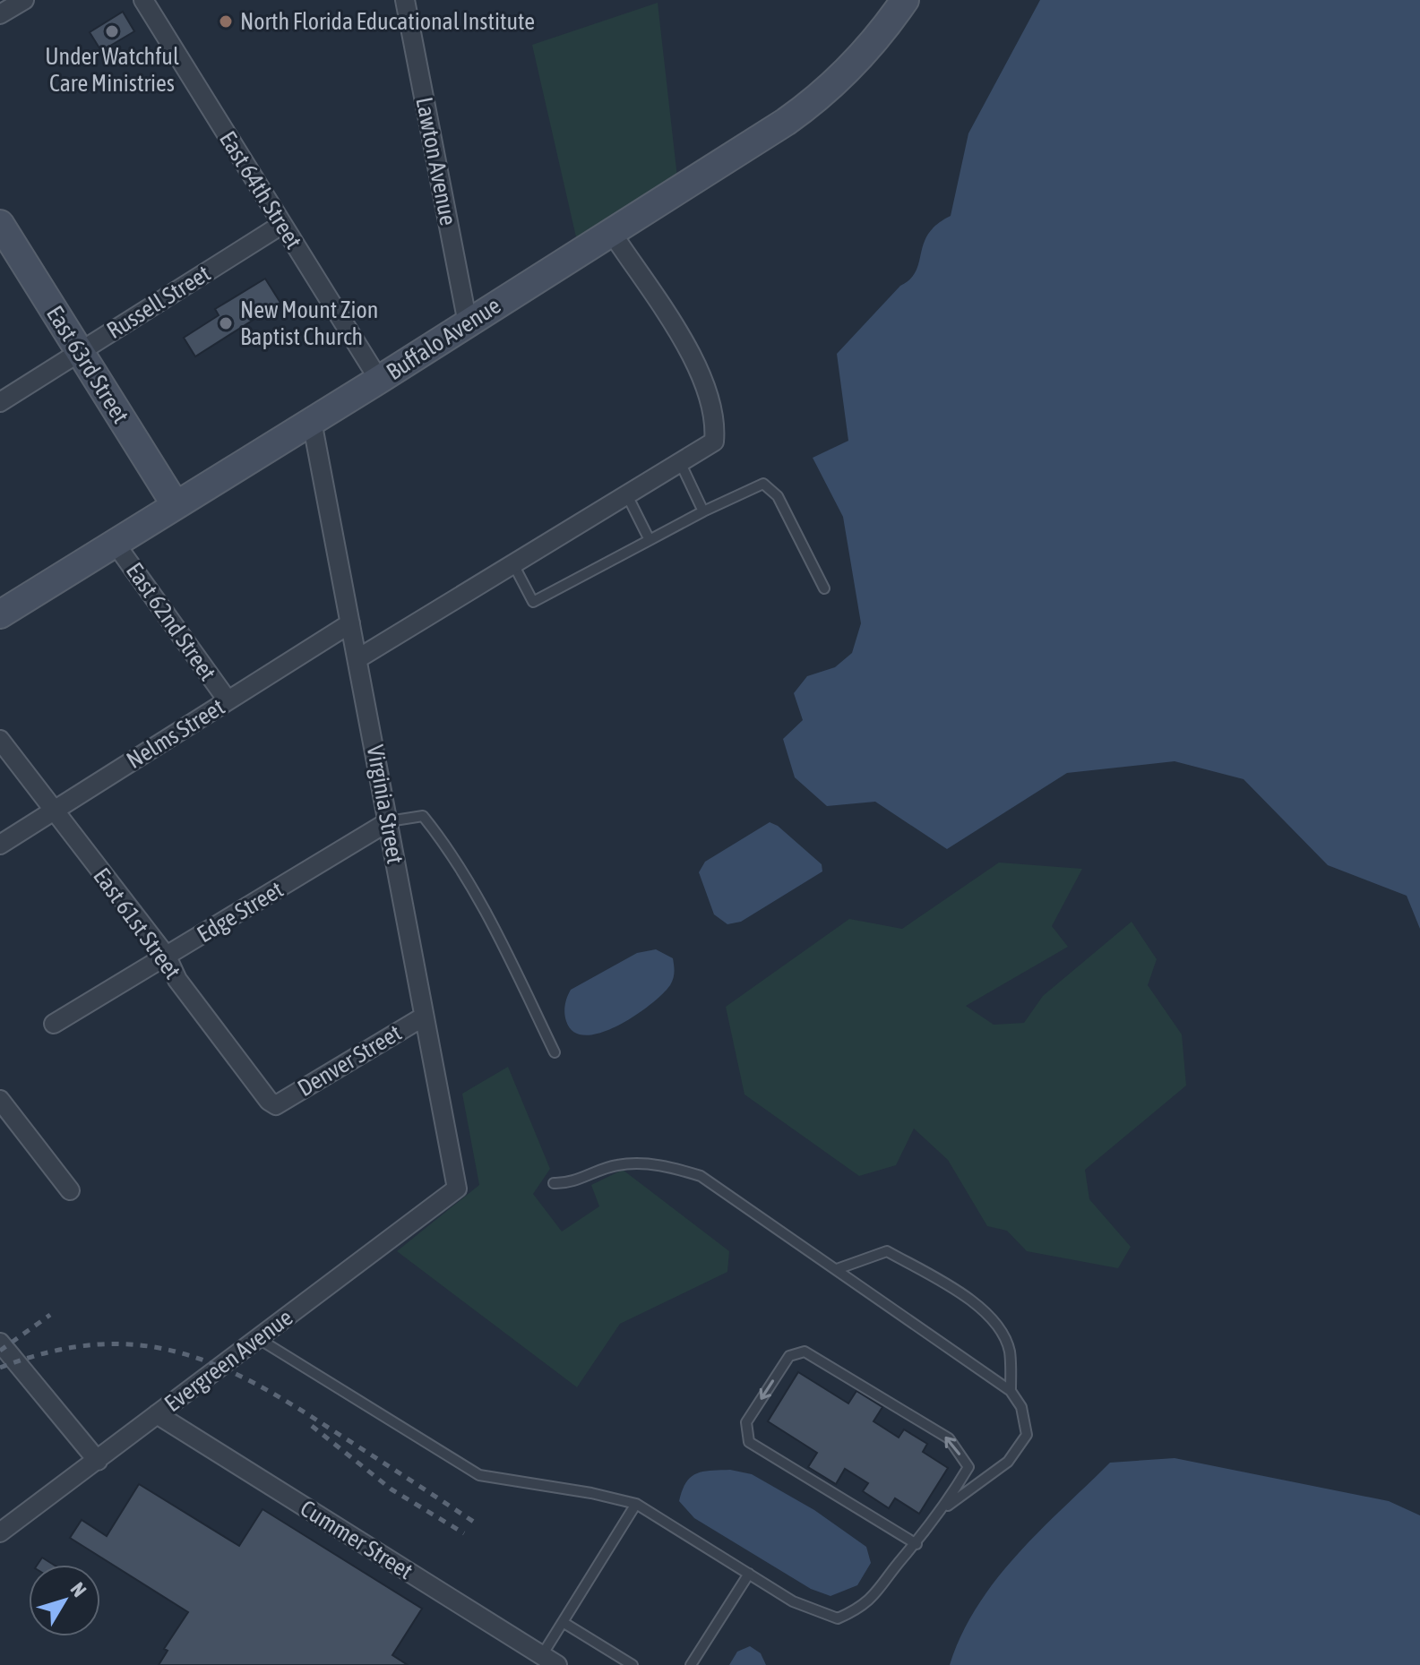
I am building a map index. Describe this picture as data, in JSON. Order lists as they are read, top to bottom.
{
  "streets": {
    "street": [
      "Lawton Avenue",
      "East 64th Street",
      "Russell Street",
      "Buffalo Avenue",
      "East 63rd Street",
      "East 62nd Street",
      "Nelms Street",
      "Virginia Street",
      "Edge Street",
      "East 61st Street",
      "Denver Street",
      "Evergreen Avenue",
      "Cummer Street"
    ]
  },
  "crossings": [
    ["Lawton Avenue", "Buffalo Avenue"],
    ["East 64th Street", "Russell Street"],
    ["East 64th Street", "Buffalo Avenue"],
    ["Russell Street", "East 63rd Street"],
    ["Buffalo Avenue", "East 63rd Street"],
    ["Buffalo Avenue", "East 62nd Street"],
    ["Buffalo Avenue", "Virginia Street"],
    ["East 62nd Street", "Nelms Street"],
    ["Nelms Street", "Virginia Street"],
    ["Nelms Street", "East 61st Street"],
    ["Virginia Street", "Edge Street"],
    ["Virginia Street", "Denver Street"],
    ["Virginia Street", "Evergreen Avenue"],
    ["Edge Street", "East 61st Street"],
    ["East 61st Street", "Denver Street"],
    ["Evergreen Avenue", "Cummer Street"]
  ],
  "places": ["North Florida Educational Institute", "Under Watchful Care Ministries", "New Mount Zion Baptist Church"],
  "north": "top right"
}
